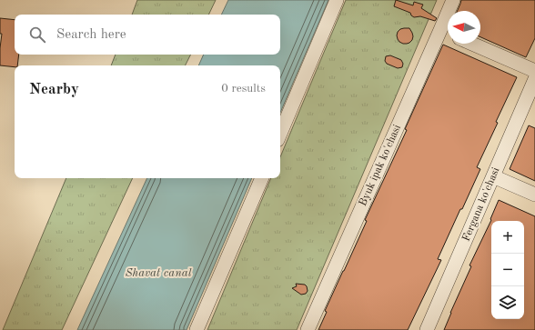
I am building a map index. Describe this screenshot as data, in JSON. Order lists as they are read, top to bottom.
{
  "streets": {
    "street": ["Byuk ipak ko'chasi", "Fergana ko'chasi"]
  },
  "water": ["Shavat canal"],
  "north": "left",
  "page": {
    "search": "Search here",
    "heading": ["Nearby", "0 results"],
    "map_buttons": ["+", "−"]
  }
}
